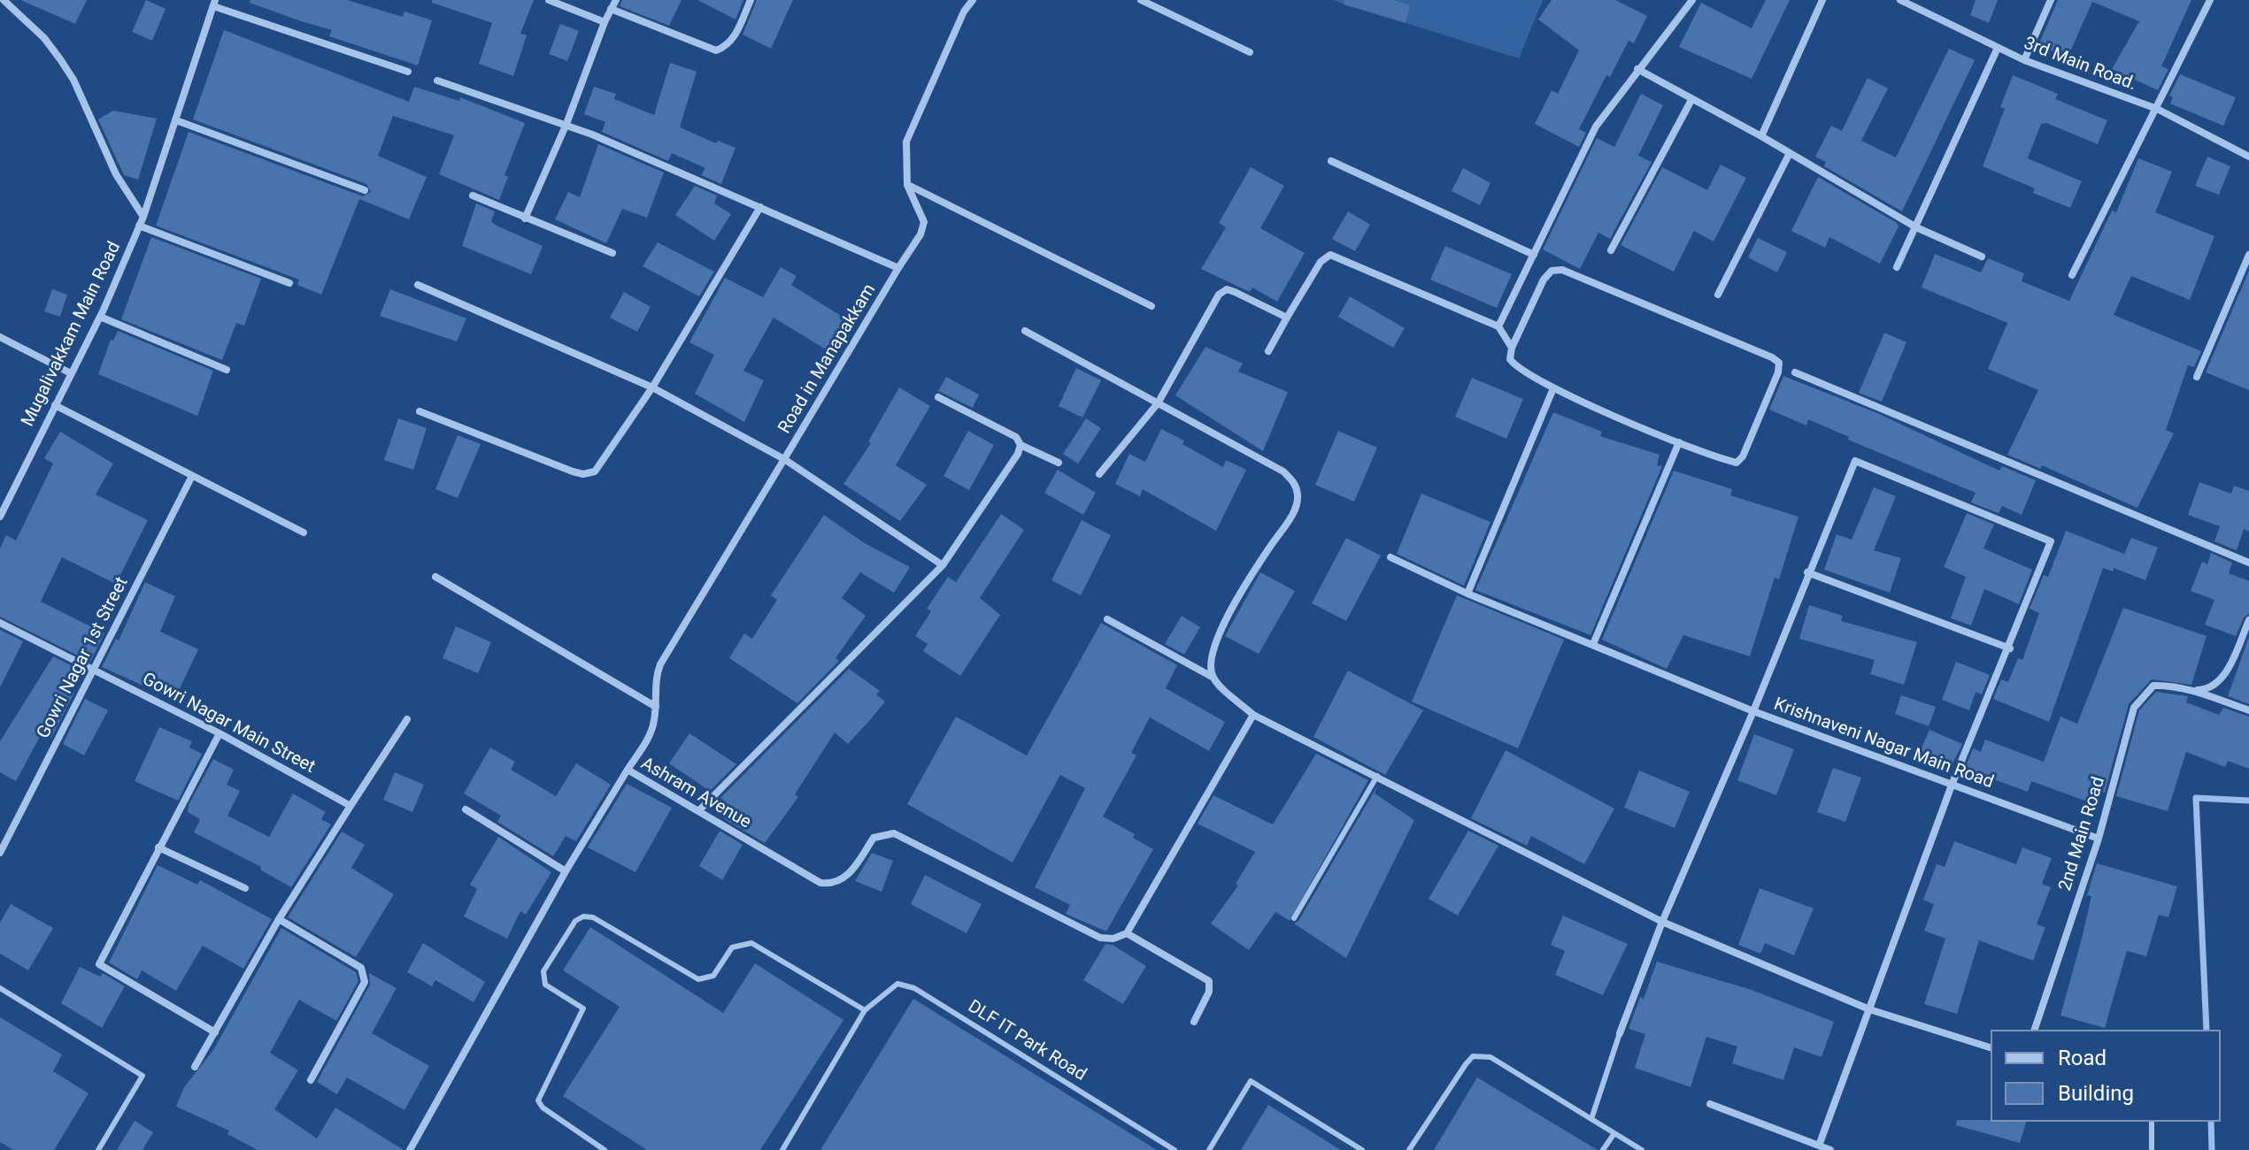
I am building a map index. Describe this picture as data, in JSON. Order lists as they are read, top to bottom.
{
  "streets": {
    "street": [
      "3rd Main Road.",
      "Mugalivakkam Main Road",
      "Road in Manapakkam",
      "Gowri Nagar 1st Street",
      "Gowri Nagar Main Street",
      "Krishnaveni Nagar Main Road",
      "Ashram Avenue",
      "2nd Main Road"
    ],
    "lane": ["DLF IT Park Road"]
  },
  "crossings": [
    ["Gowri Nagar 1st Street", "Gowri Nagar Main Street"],
    ["Krishnaveni Nagar Main Road", "2nd Main Road"]
  ],
  "legend": ["Road", "Building"]
}
